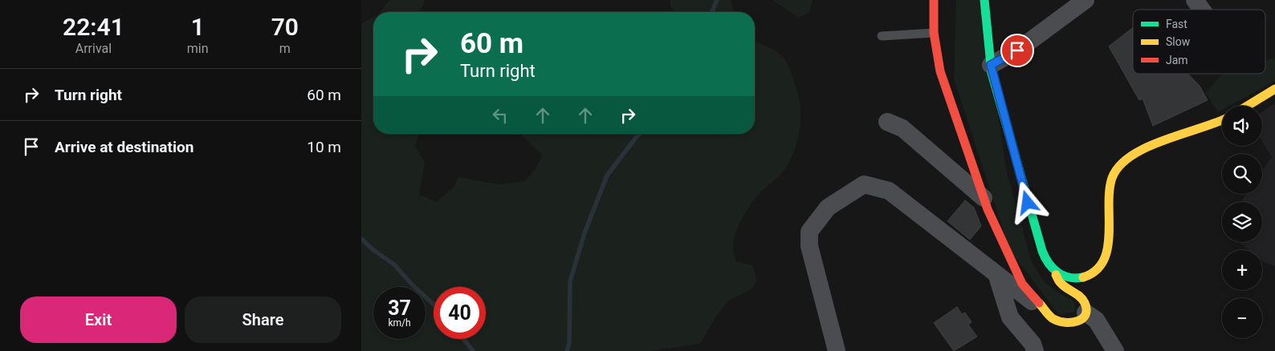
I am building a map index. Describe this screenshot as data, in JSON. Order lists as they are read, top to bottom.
{
  "legend": ["Fast", "Slow", "Jam"],
  "page": {
    "eta": [
      "22:41",
      "Arrival",
      "1",
      "min",
      "70",
      "m"
    ],
    "turn": ["60 m", "Turn right"],
    "list": [
      {
        "name": "Turn right",
        "value": "60 m"
      },
      {
        "name": "Arrive at destination",
        "value": "10 m"
      }
    ],
    "map_buttons": ["+", "−"],
    "speed": "37 km/h",
    "limit": "40",
    "buttons": ["Exit", "Share"]
  }
}
